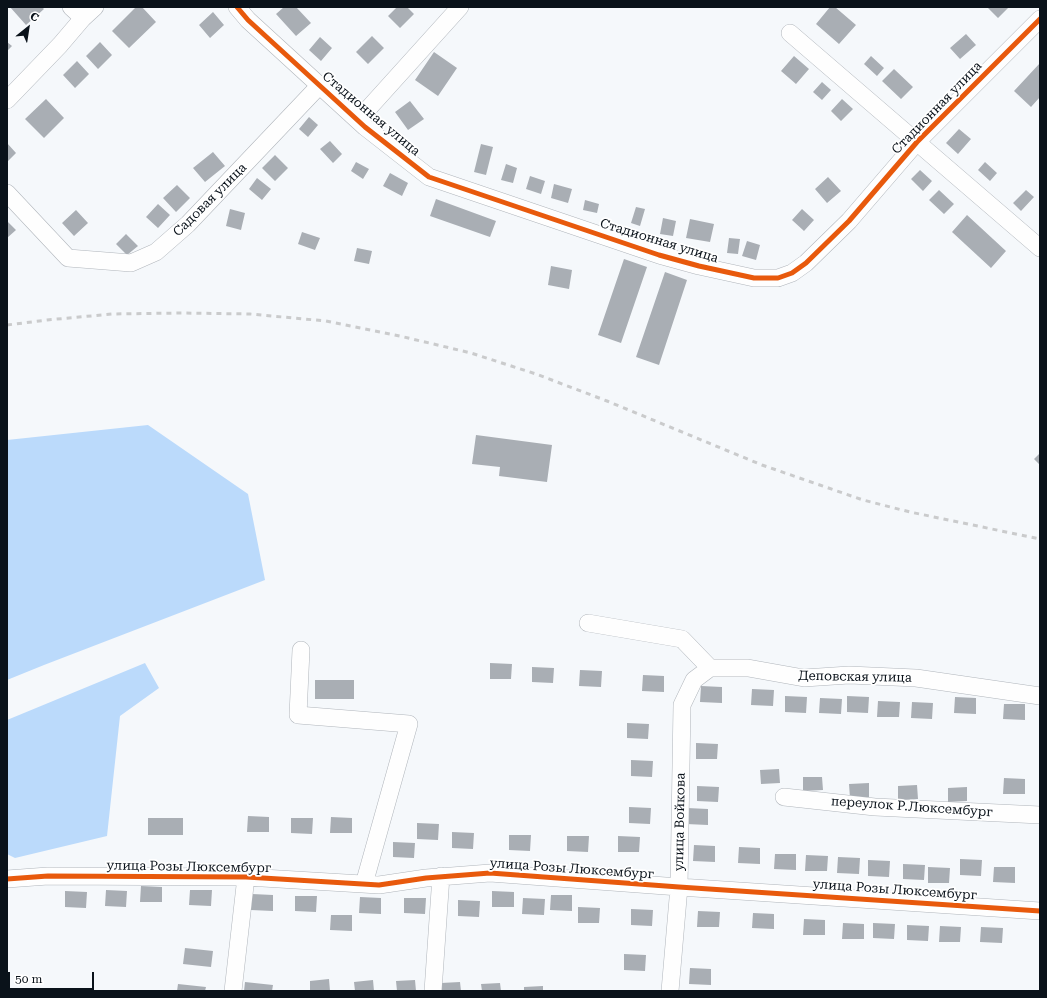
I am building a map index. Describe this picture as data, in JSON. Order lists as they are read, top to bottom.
{
  "streets": {
    "street": [
      "Стадионная улица",
      "Садовая улица",
      "Деповская улица",
      "переулок Р.Люксембург",
      "улица Войкова",
      "улица Розы Люксембург"
    ]
  },
  "crossings": [
    ["Стадионная улица", "Садовая улица"],
    ["Деповская улица", "улица Войкова"],
    ["улица Войкова", "улица Розы Люксембург"]
  ],
  "scale_bar": "50 m",
  "north": "top right"
}
